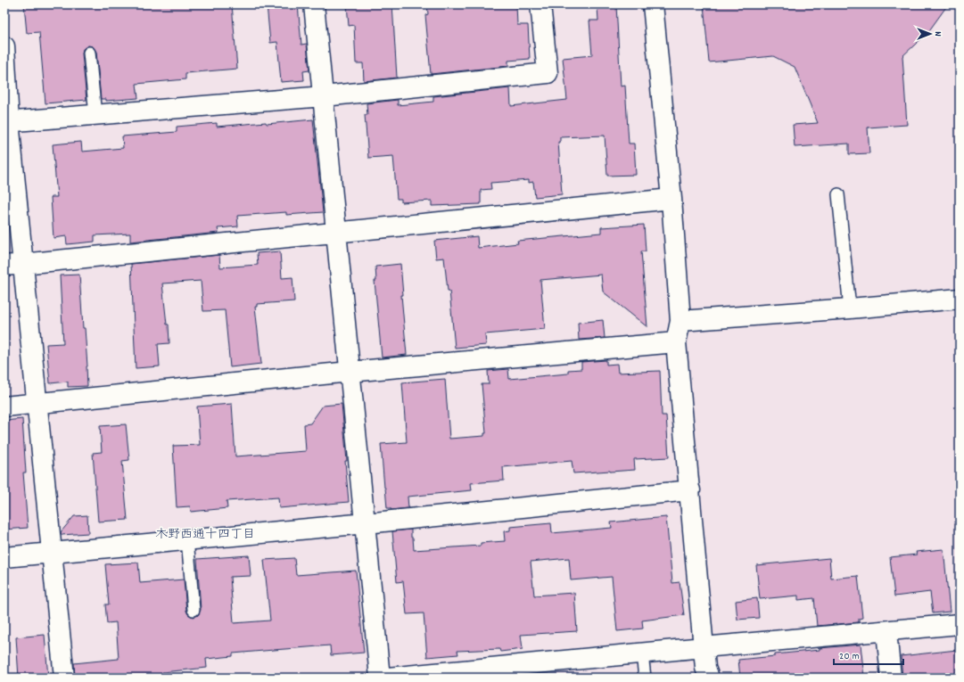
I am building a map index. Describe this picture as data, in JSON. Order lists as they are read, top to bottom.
{
  "districts": ["木野西通十四丁目"],
  "scale_bar": "20 m",
  "north": "right"
}
